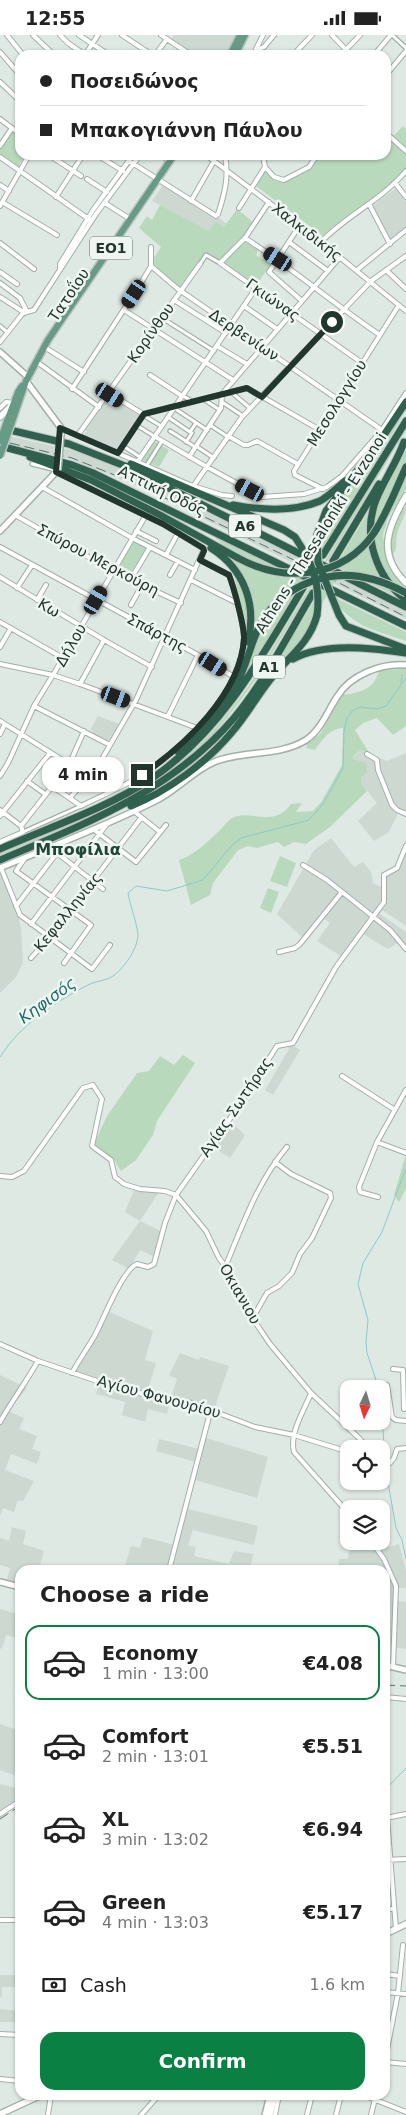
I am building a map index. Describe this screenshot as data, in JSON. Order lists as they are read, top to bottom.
{
  "streets": {
    "highway": [
      "Αττική Οδός",
      "Α6",
      "Athens - Thessaloniki - Evzonoi",
      "Α1"
    ],
    "main road": ["ΕΟ1", "Τατοΐου"],
    "street": [
      "Χαλκιδικής",
      "Γκιώνας",
      "Κορίνθου",
      "Δερβενίων",
      "Μεσολογγίου",
      "Σπύρου Μερκούρη",
      "Κω",
      "Σπάρτης",
      "Δήλου",
      "Κεφαλληνίας",
      "Αγίας Σωτήρας",
      "Οκιανιου",
      "Αγίου Φανουρίου"
    ]
  },
  "crossings": [
    ["Χαλκιδικής", "Μεσολογγίου"],
    ["ΕΟ1", "Τατοΐου"],
    ["Γκιώνας", "Κορίνθου"],
    ["Γκιώνας", "Μεσολογγίου"],
    ["Κορίνθου", "Δερβενίων"],
    ["Δερβενίων", "Μεσολογγίου"],
    ["Σπύρου Μερκούρη", "Δήλου"],
    ["Κω", "Δήλου"],
    ["Σπάρτης", "Δήλου"],
    ["Αγίας Σωτήρας", "Οκιανιου"],
    ["Αγίας Σωτήρας", "Αγίου Φανουρίου"]
  ],
  "districts": ["Μποφίλια"],
  "water": ["Κηφισός"],
  "north": "bottom",
  "page": {
    "status": "12:55",
    "banner": ["Ποσειδώνος", "Μπακογιάννη Πάυλου"],
    "bubble": "4 min",
    "heading": "Choose a ride",
    "list": [
      {
        "name": "Economy",
        "note": "1 min · 13:00",
        "value": "€4.08"
      },
      {
        "name": "Comfort",
        "note": "2 min · 13:01",
        "value": "€5.51"
      },
      {
        "name": "XL",
        "note": "3 min · 13:02",
        "value": "€6.94"
      },
      {
        "name": "Green",
        "note": "4 min · 13:03",
        "value": "€5.17"
      }
    ],
    "pay": ["Cash", "1.6 km"],
    "buttons": "Confirm"
  }
}
